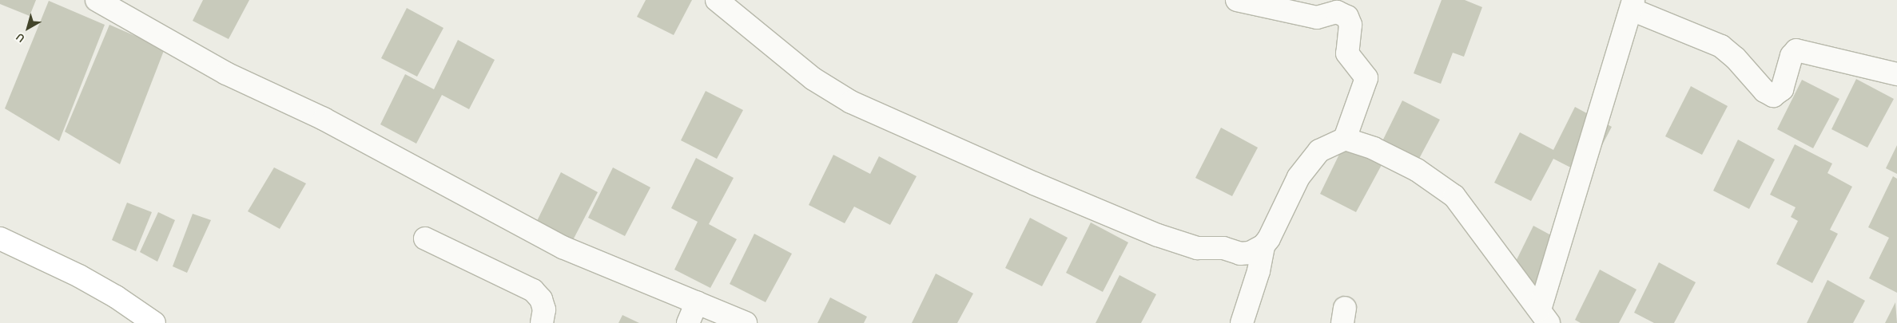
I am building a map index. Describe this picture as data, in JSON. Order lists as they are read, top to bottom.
{
  "north": "bottom left"
}
